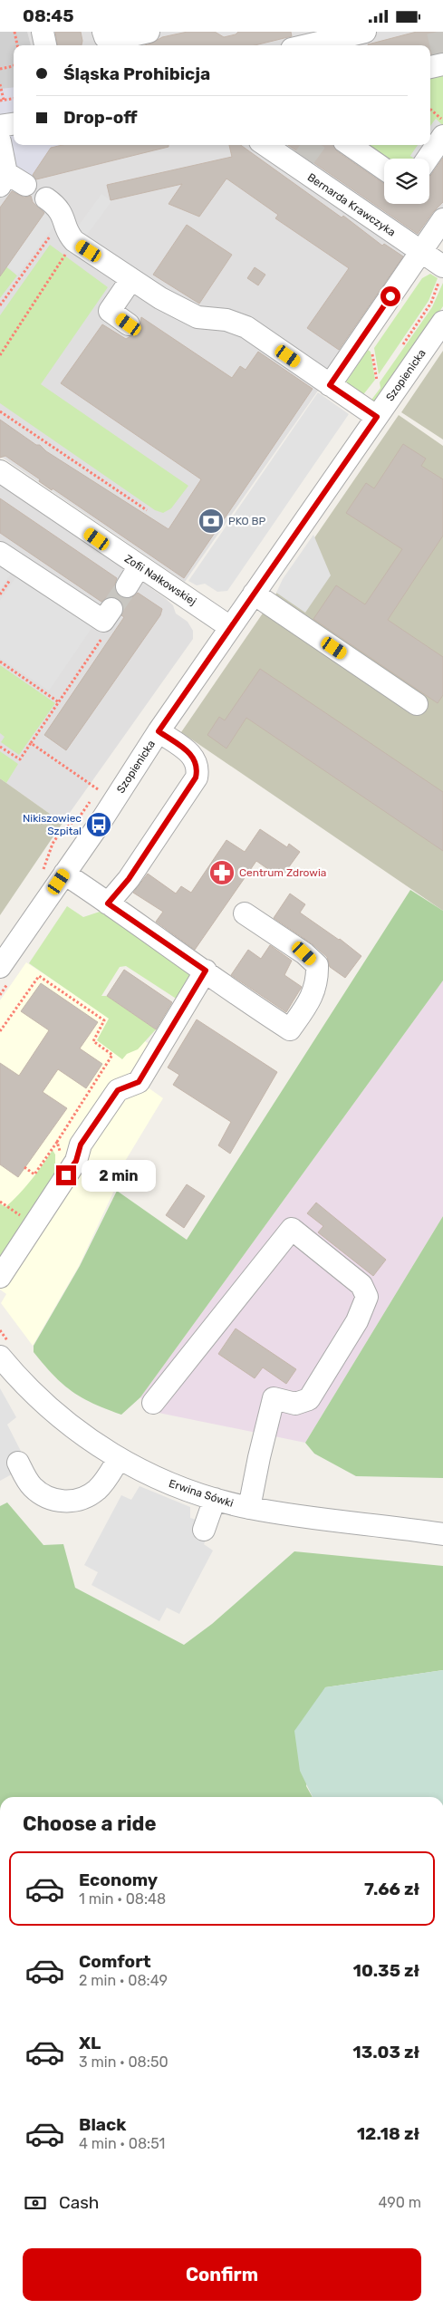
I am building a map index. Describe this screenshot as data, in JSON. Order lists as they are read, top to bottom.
{
  "streets": {
    "street": [
      "Bernarda Krawczyka",
      "Szopienicka",
      "Zofii Nałkowskiej",
      "Erwina Sówki"
    ]
  },
  "crossings": [
    ["Szopienicka", "Zofii Nałkowskiej"]
  ],
  "places": {
    "bank": ["PKO BP"],
    "bus stop": ["Nikiszowiec Szpital"],
    "pharmacy": ["Centrum Zdrowia"]
  },
  "page": {
    "status": "08:45",
    "banner": ["Śląska Prohibicja", "Drop-off"],
    "bubble": "2 min",
    "heading": "Choose a ride",
    "list": [
      {
        "name": "Economy",
        "note": "1 min · 08:48",
        "value": "7.66 zł"
      },
      {
        "name": "Comfort",
        "note": "2 min · 08:49",
        "value": "10.35 zł"
      },
      {
        "name": "XL",
        "note": "3 min · 08:50",
        "value": "13.03 zł"
      },
      {
        "name": "Black",
        "note": "4 min · 08:51",
        "value": "12.18 zł"
      }
    ],
    "pay": ["Cash", "490 m"],
    "buttons": "Confirm"
  }
}
